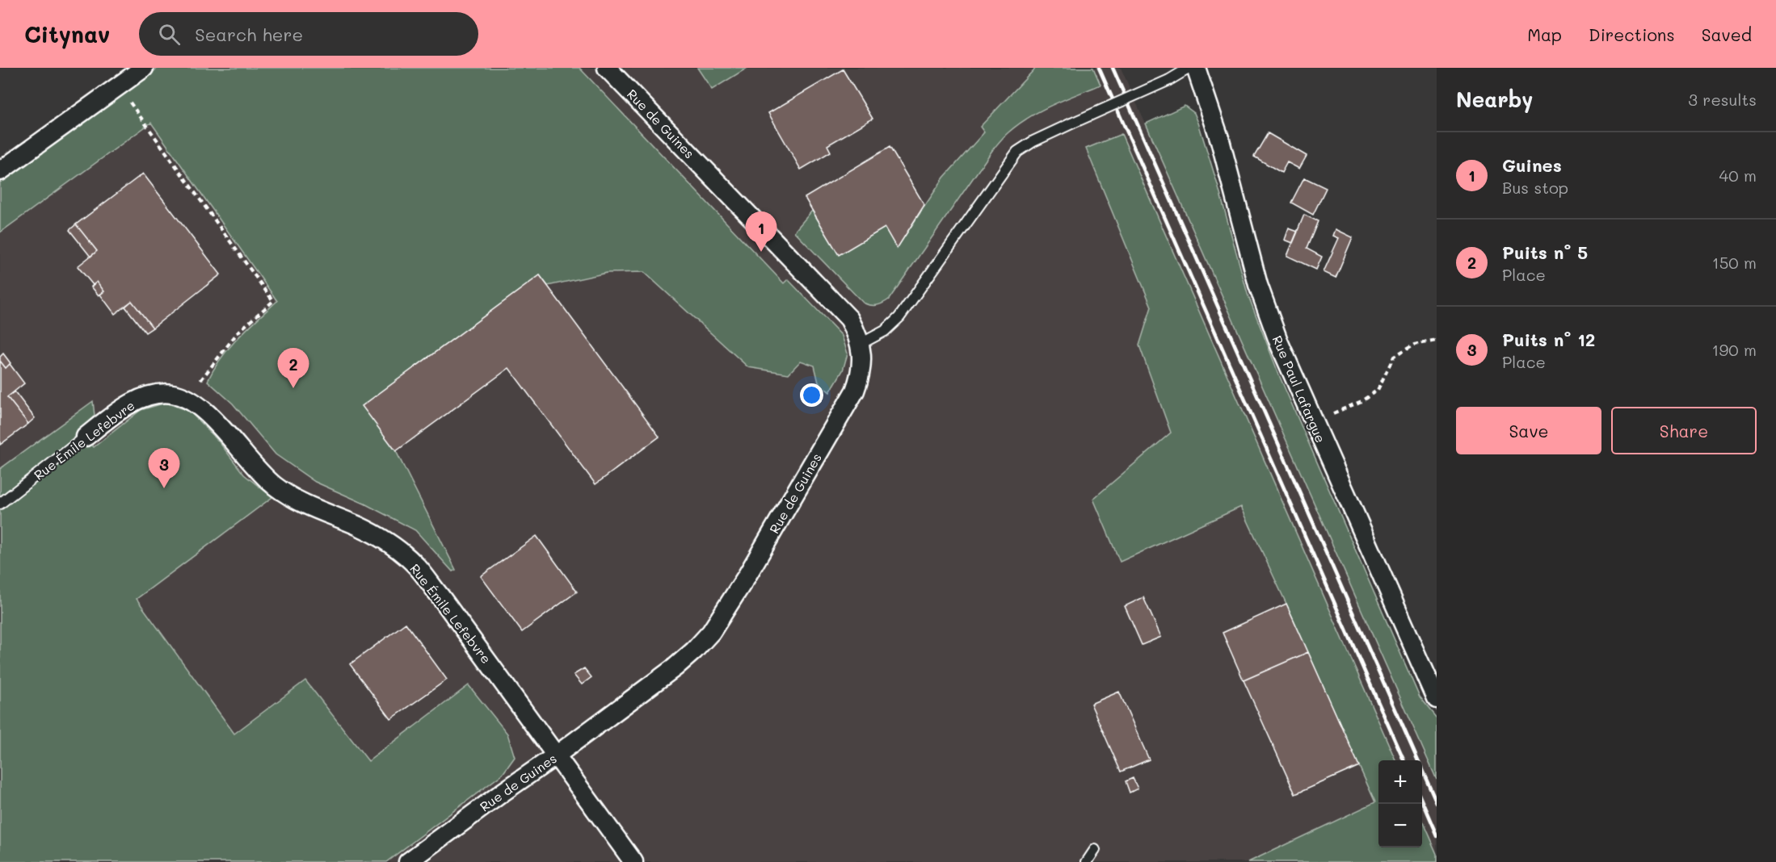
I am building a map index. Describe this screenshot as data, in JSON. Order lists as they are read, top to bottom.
{
  "streets": {
    "street": ["Rue de Guines", "Rue Paul Lafargue", "Rue Émile Lefebvre"]
  },
  "crossings": [
    ["Rue de Guines", "Rue Émile Lefebvre"]
  ],
  "page": {
    "header": "Citynav",
    "search": "Search here",
    "nav": ["Map", "Directions", "Saved"],
    "heading": ["Nearby", "3 results"],
    "list": [
      {
        "mark": "1",
        "name": "Guines",
        "note": "Bus stop",
        "value": "40 m"
      },
      {
        "mark": "2",
        "name": "Puits n° 5",
        "note": "Place",
        "value": "150 m"
      },
      {
        "mark": "3",
        "name": "Puits n° 12",
        "note": "Place",
        "value": "190 m"
      }
    ],
    "pins": ["1", "2", "3"],
    "buttons": ["Save", "Share"],
    "map_buttons": ["+", "−"]
  }
}
